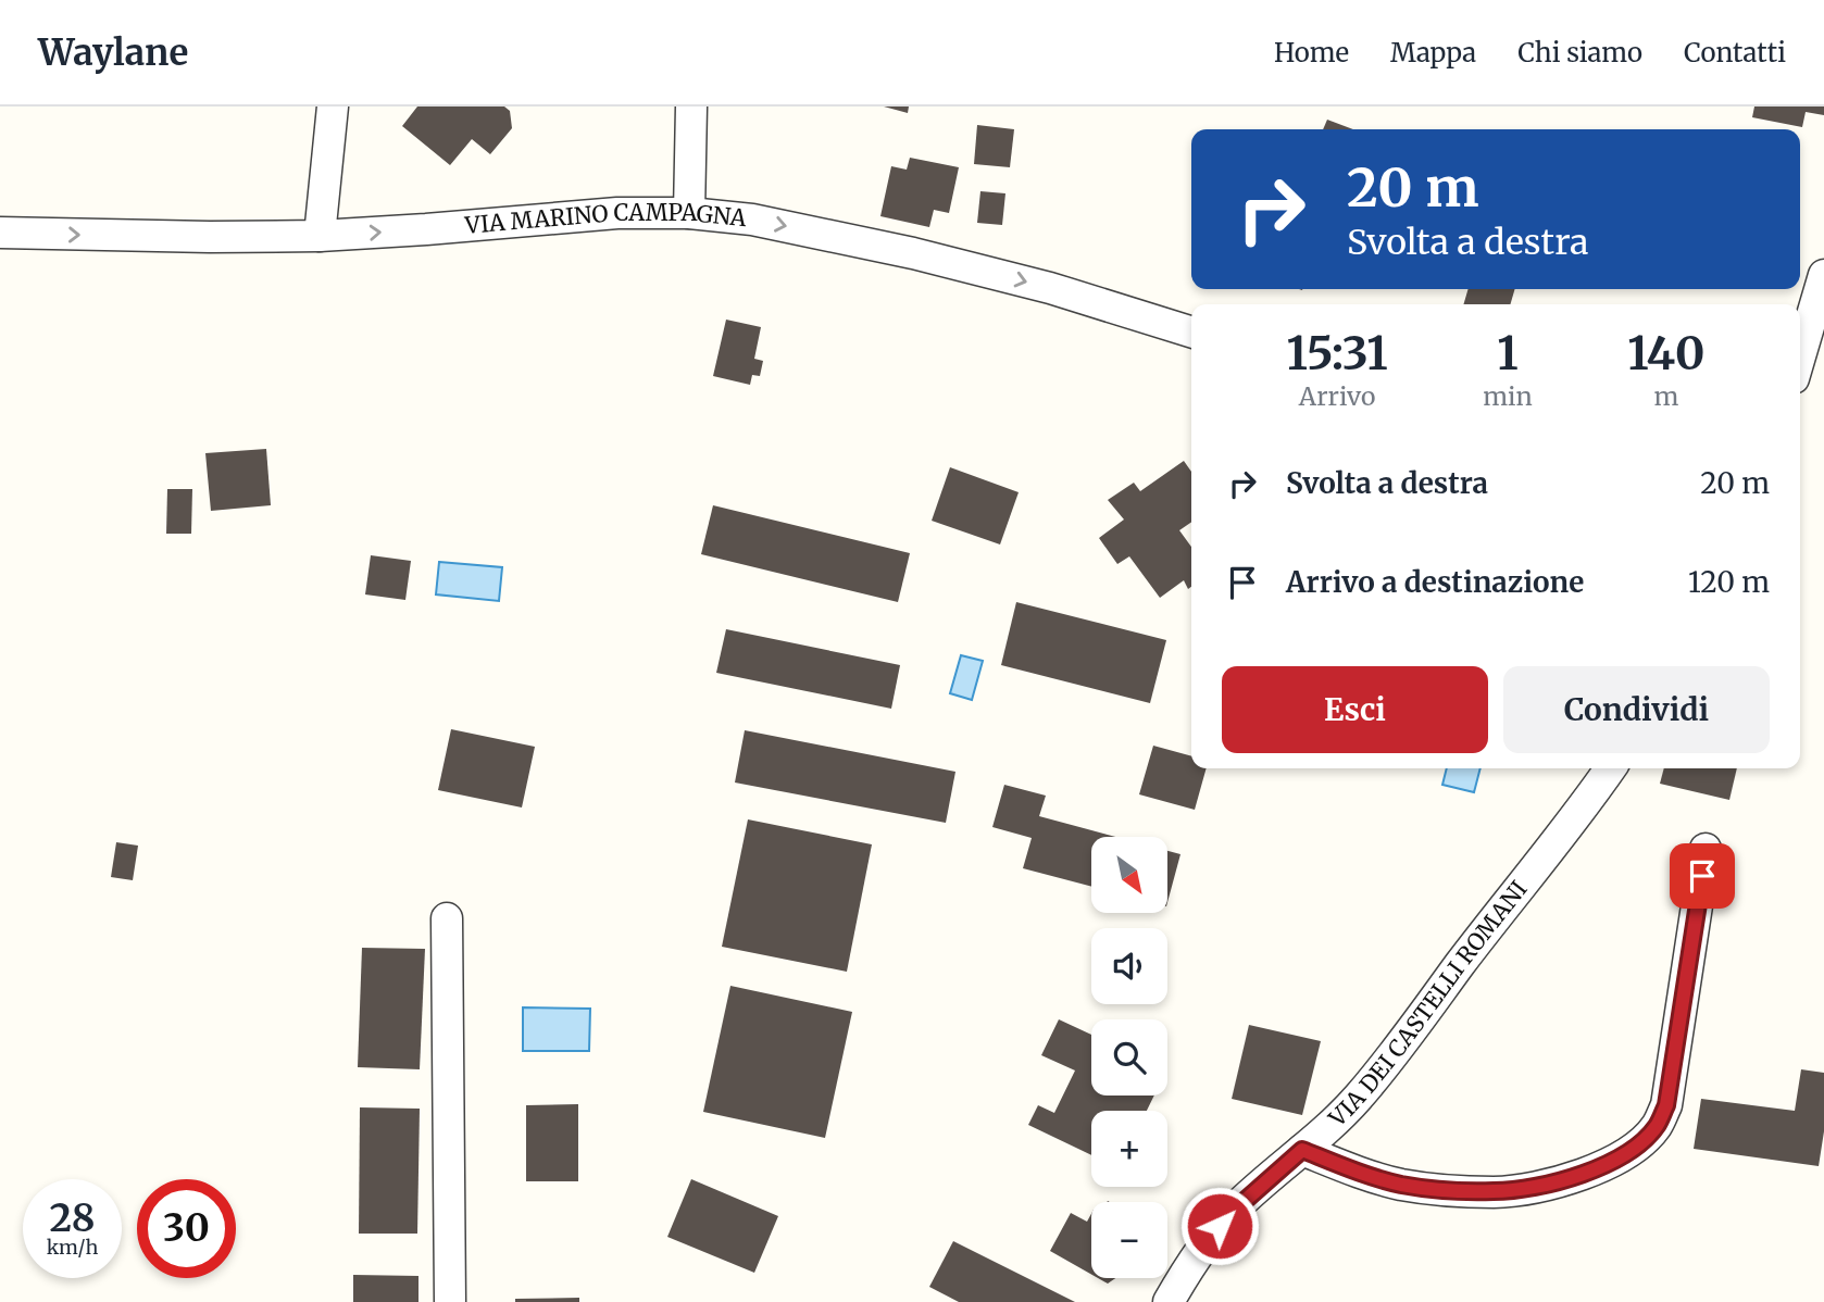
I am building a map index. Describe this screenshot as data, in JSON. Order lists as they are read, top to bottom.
{
  "streets": {
    "street": ["VIA MARINO CAMPAGNA", "VIA DEI CASTELLI ROMANI"]
  },
  "one_way": ["VIA MARINO CAMPAGNA"],
  "north": "bottom right",
  "page": {
    "header": "Waylane",
    "nav": [
      "Home",
      "Mappa",
      "Chi siamo",
      "Contatti"
    ],
    "turn": ["20 m", "Svolta a destra"],
    "eta": [
      "15:31",
      "Arrivo",
      "1",
      "min",
      "140",
      "m"
    ],
    "list": [
      {
        "name": "Svolta a destra",
        "value": "20 m"
      },
      {
        "name": "Arrivo a destinazione",
        "value": "120 m"
      }
    ],
    "buttons": ["Esci", "Condividi"],
    "map_buttons": ["+", "−"],
    "speed": "28 km/h",
    "limit": "30"
  }
}
